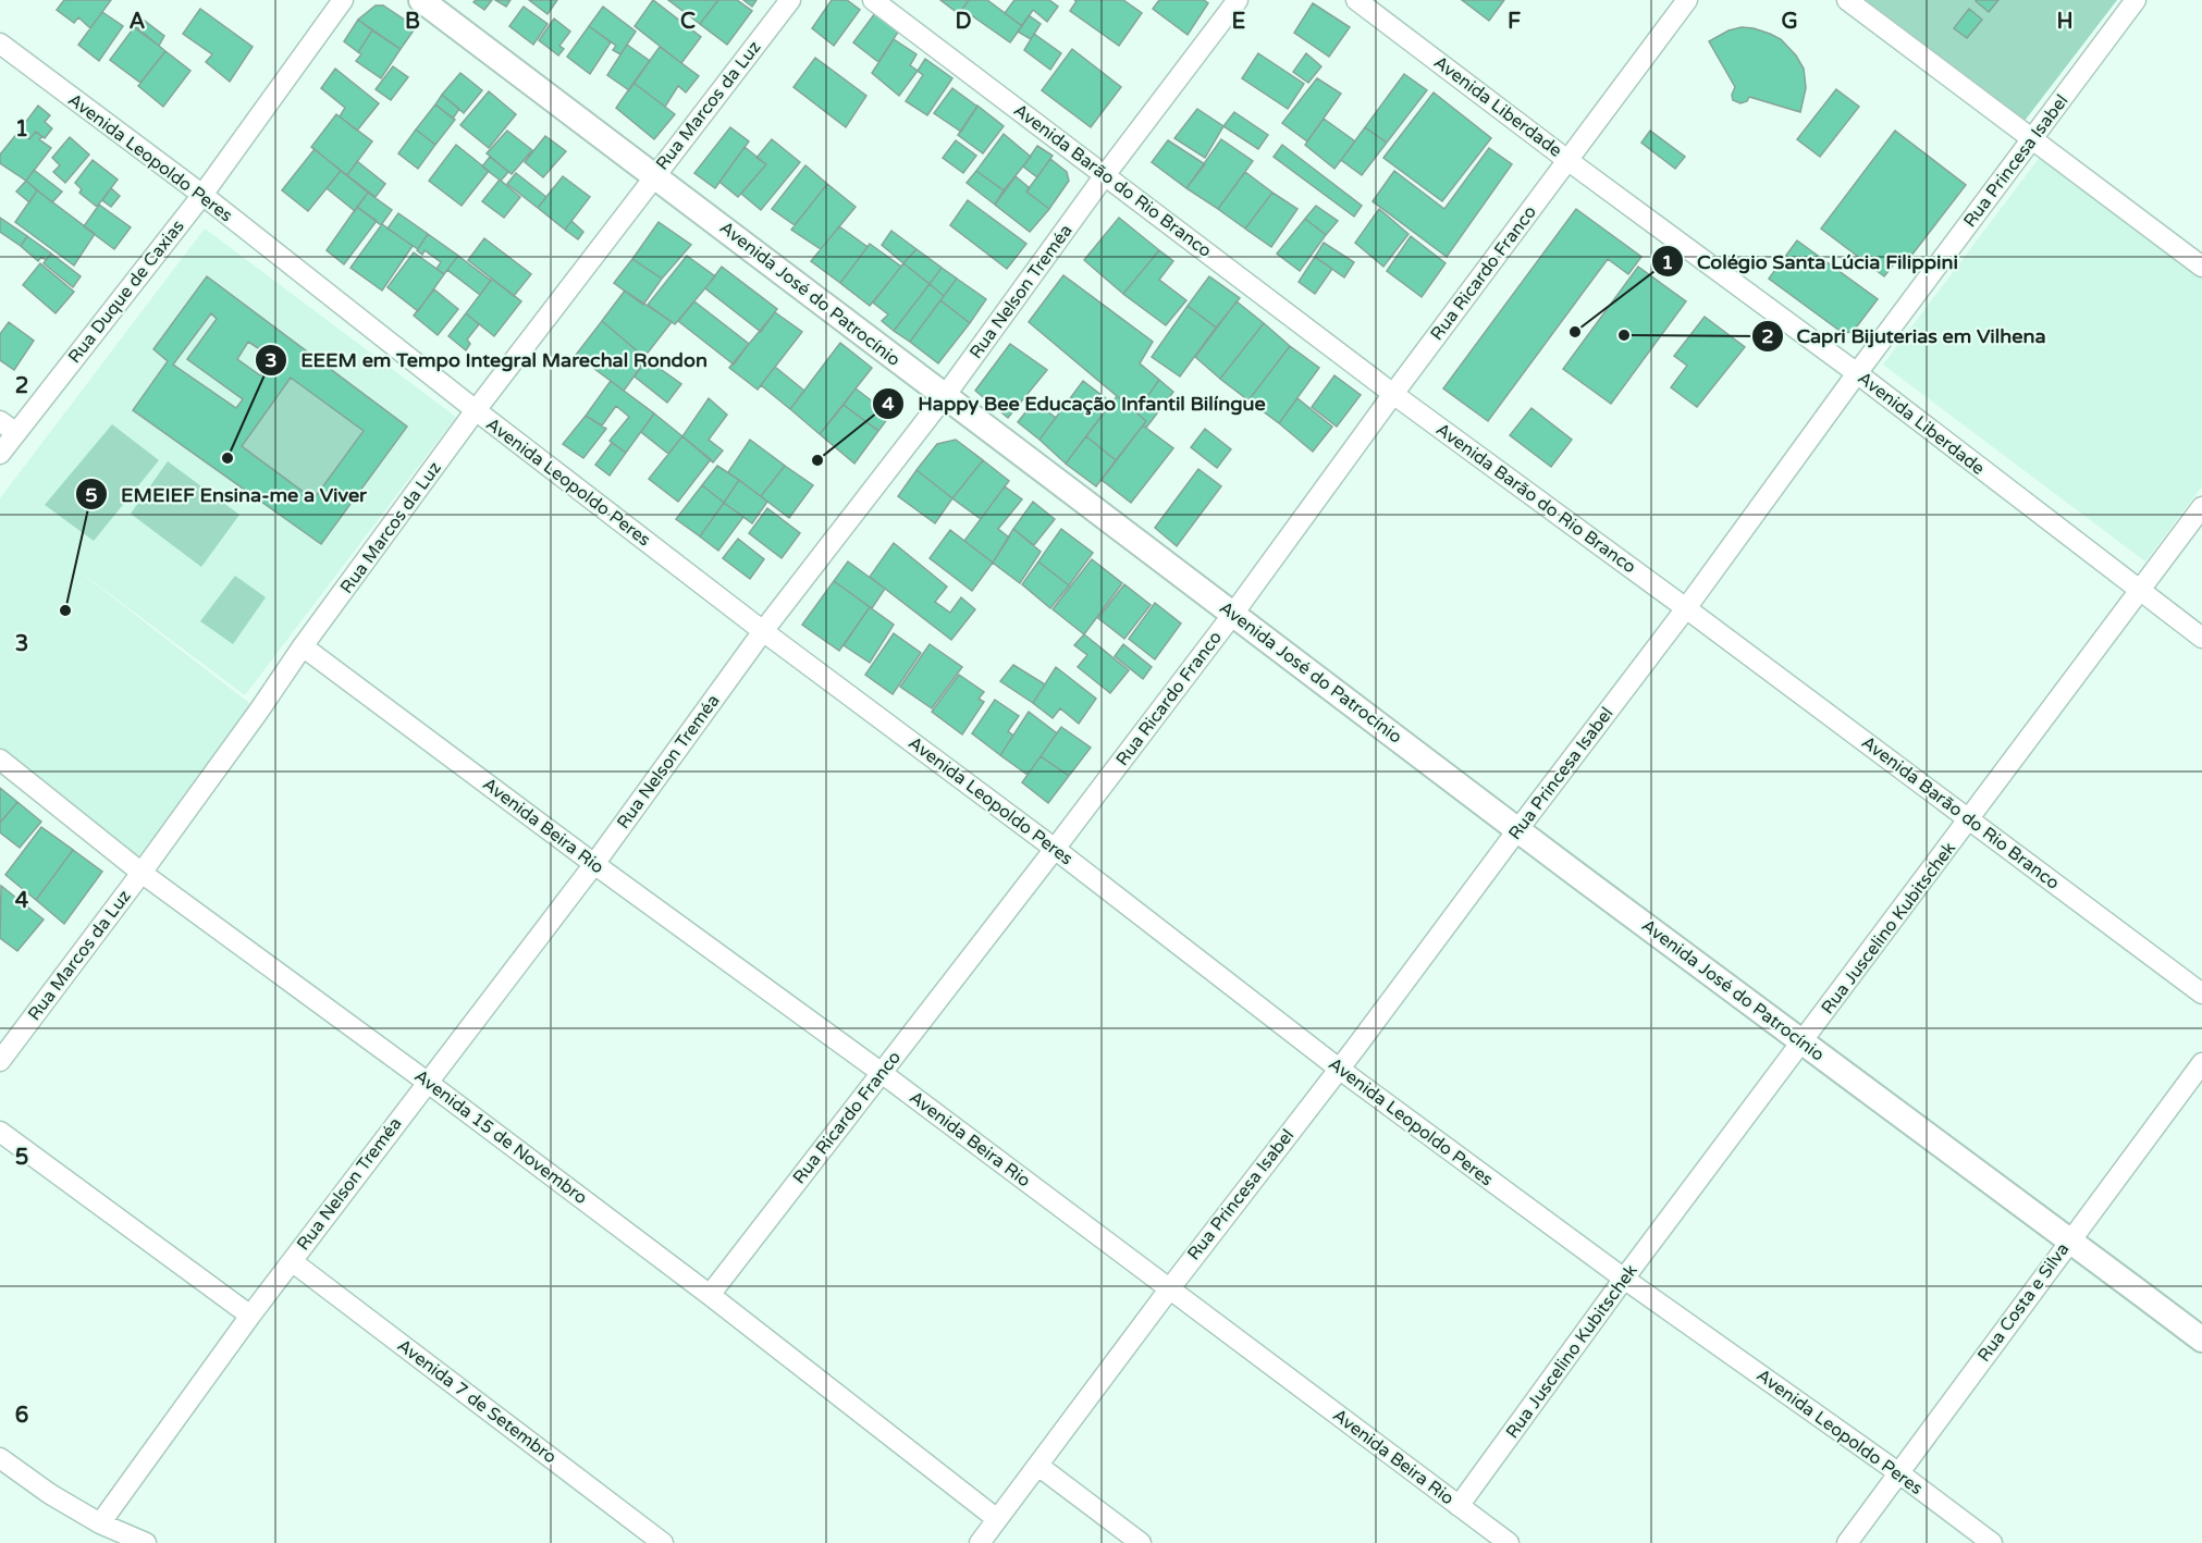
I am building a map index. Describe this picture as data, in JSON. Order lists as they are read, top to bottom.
{
  "streets": {
    "street": [
      "Rua Marcos da Luz",
      "Avenida Liberdade",
      "Avenida Leopoldo Peres",
      "Rua Princesa Isabel",
      "Avenida Barão do Rio Branco",
      "Rua Ricardo Franco",
      "Rua Duque de Caxias",
      "Rua Nelson Treméa",
      "Avenida José do Patrocínio",
      "Avenida Beira Rio",
      "Rua Juscelino Kubitschek",
      "Avenida 15 de Novembro",
      "Rua Costa e Silva",
      "Avenida 7 de Setembro"
    ]
  },
  "crossings": [
    ["Rua Marcos da Luz", "Avenida Leopoldo Peres"],
    ["Rua Marcos da Luz", "Avenida José do Patrocínio"],
    ["Rua Marcos da Luz", "Avenida Beira Rio"],
    ["Rua Marcos da Luz", "Avenida 15 de Novembro"],
    ["Avenida Liberdade", "Rua Princesa Isabel"],
    ["Avenida Liberdade", "Rua Ricardo Franco"],
    ["Avenida Liberdade", "Rua Juscelino Kubitschek"],
    ["Avenida Leopoldo Peres", "Rua Princesa Isabel"],
    ["Avenida Leopoldo Peres", "Rua Ricardo Franco"],
    ["Avenida Leopoldo Peres", "Rua Duque de Caxias"],
    ["Avenida Leopoldo Peres", "Rua Nelson Treméa"],
    ["Avenida Leopoldo Peres", "Rua Juscelino Kubitschek"],
    ["Avenida Leopoldo Peres", "Rua Costa e Silva"],
    ["Rua Princesa Isabel", "Avenida Barão do Rio Branco"],
    ["Rua Princesa Isabel", "Avenida José do Patrocínio"],
    ["Rua Princesa Isabel", "Avenida Beira Rio"],
    ["Rua Princesa Isabel", "Avenida 15 de Novembro"],
    ["Avenida Barão do Rio Branco", "Rua Ricardo Franco"],
    ["Avenida Barão do Rio Branco", "Rua Nelson Treméa"],
    ["Avenida Barão do Rio Branco", "Rua Juscelino Kubitschek"],
    ["Rua Ricardo Franco", "Avenida José do Patrocínio"],
    ["Rua Ricardo Franco", "Avenida Beira Rio"],
    ["Rua Ricardo Franco", "Avenida 15 de Novembro"],
    ["Rua Nelson Treméa", "Avenida José do Patrocínio"],
    ["Rua Nelson Treméa", "Avenida Beira Rio"],
    ["Rua Nelson Treméa", "Avenida 15 de Novembro"],
    ["Rua Nelson Treméa", "Avenida 7 de Setembro"],
    ["Avenida José do Patrocínio", "Rua Juscelino Kubitschek"],
    ["Avenida José do Patrocínio", "Rua Costa e Silva"],
    ["Avenida Beira Rio", "Rua Juscelino Kubitschek"]
  ],
  "places": [
    "Colégio Santa Lúcia Filippini",
    "Capri Bijuterias em Vilhena",
    "EEEM em Tempo Integral Marechal Rondon",
    "Happy Bee Educação Infantil Bilíngue",
    "EMEIEF Ensina-me a Viver"
  ],
  "grid": {
    "columns": [
      "A",
      "B",
      "C",
      "D",
      "E",
      "F",
      "G",
      "H"
    ],
    "rows": [
      "1",
      "2",
      "3",
      "4",
      "5",
      "6"
    ]
  }
}
